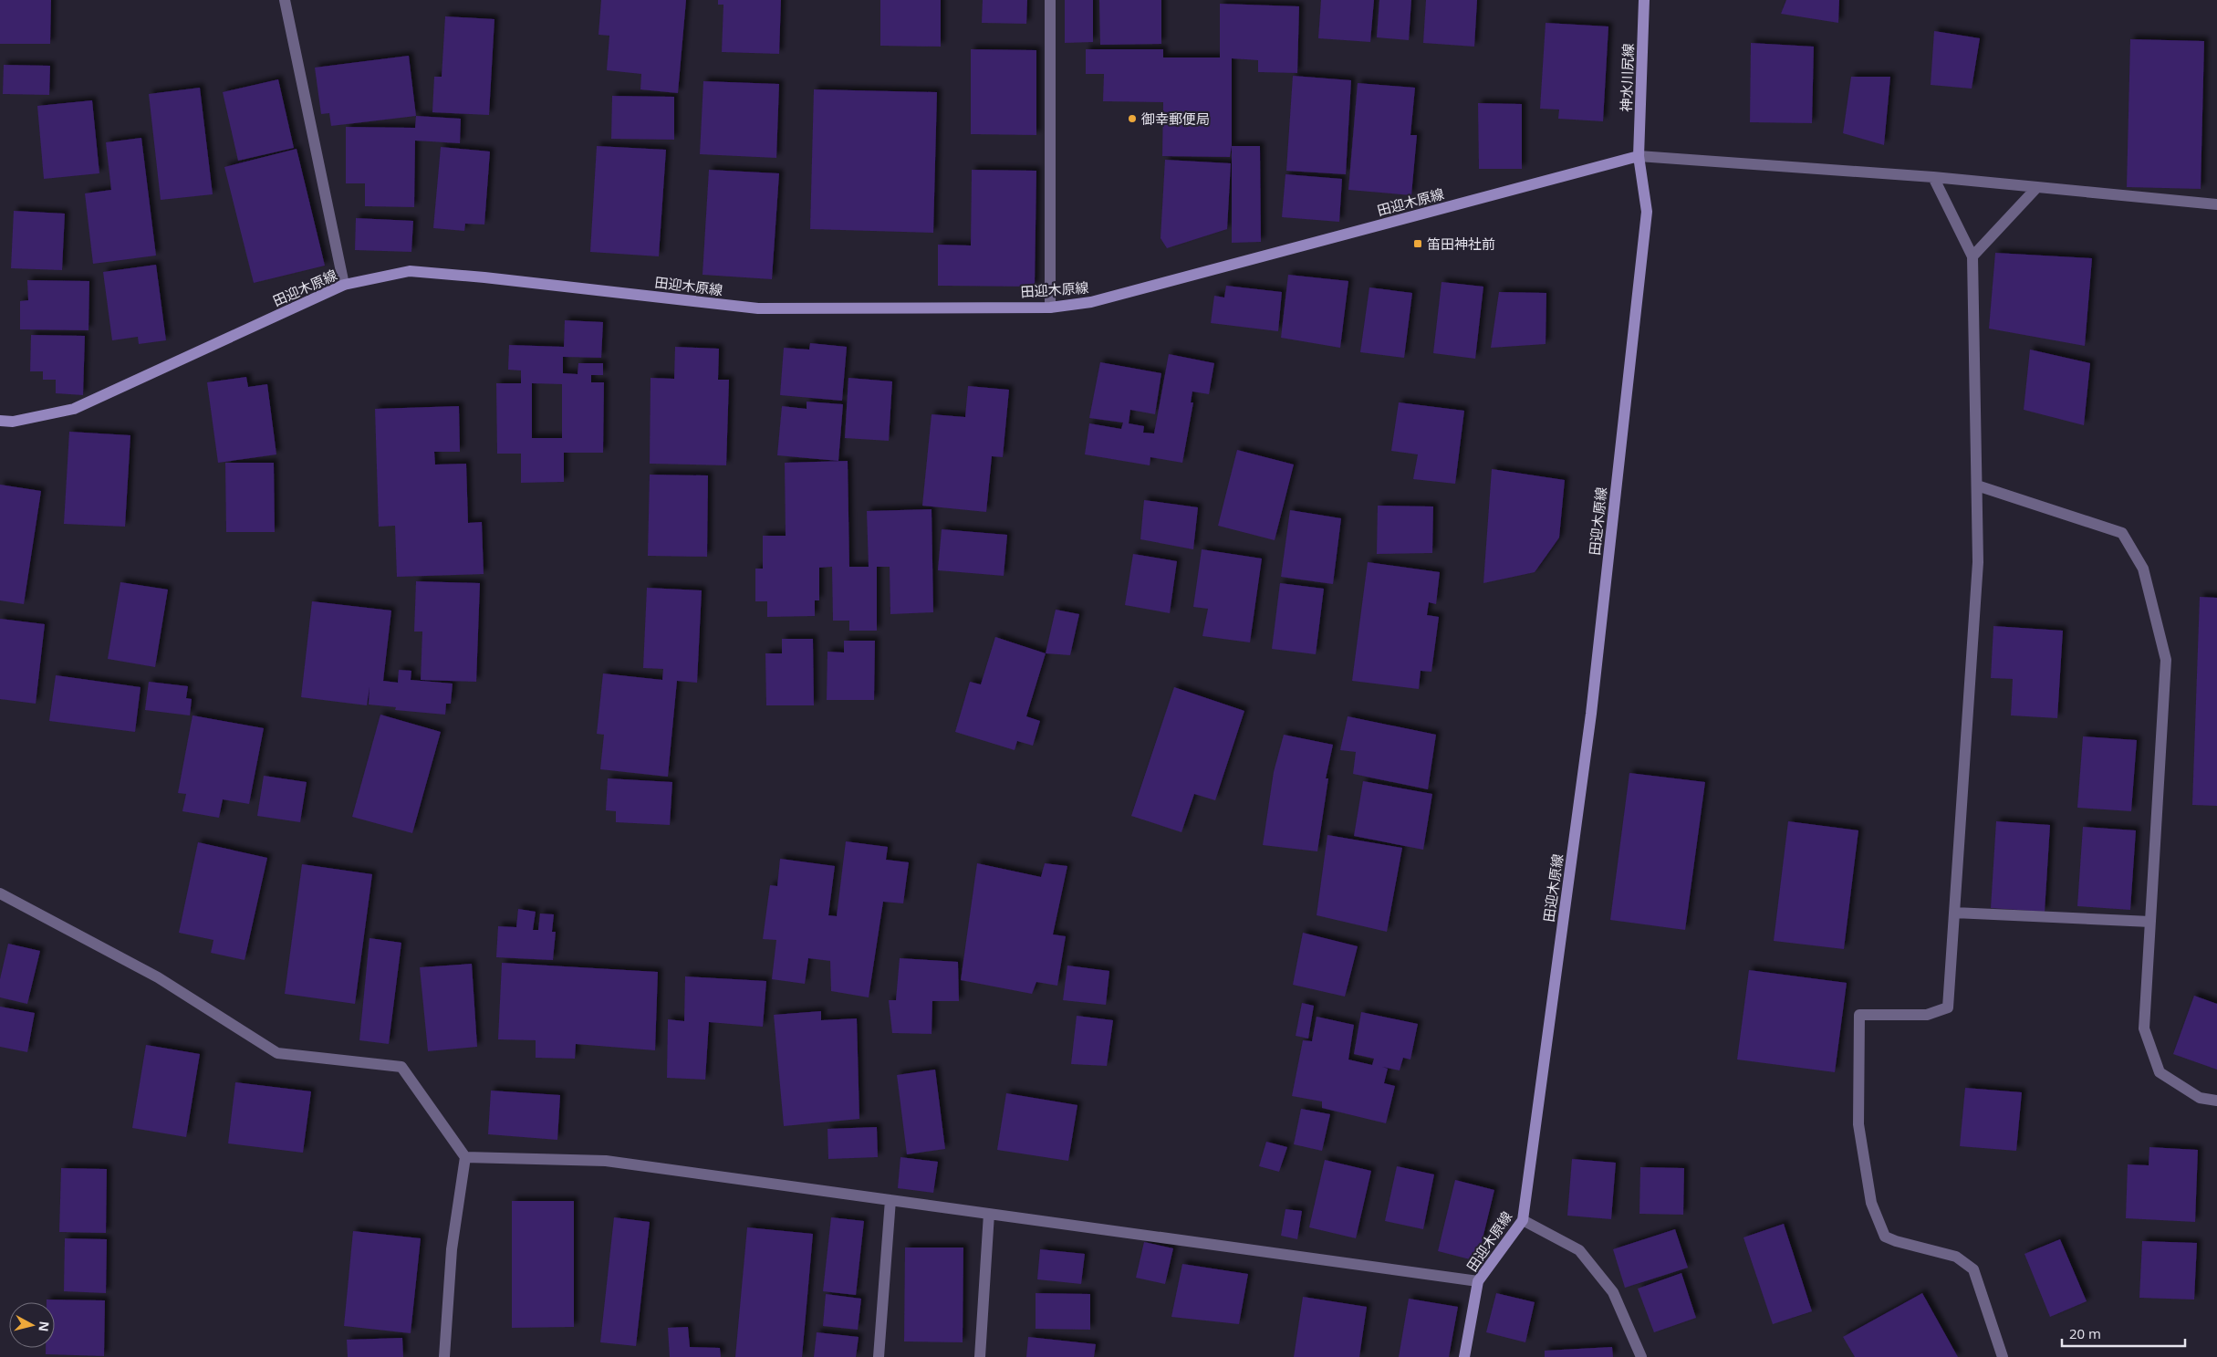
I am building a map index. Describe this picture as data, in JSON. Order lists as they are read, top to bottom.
{
  "streets": {
    "main road": ["神水川尻線", "田迎木原線"]
  },
  "crossings": [
    ["神水川尻線", "田迎木原線"]
  ],
  "places": {
    "other": ["御幸郵便局"],
    "transit": ["笛田神社前"]
  },
  "scale_bar": "20 m",
  "north": "right"
}
